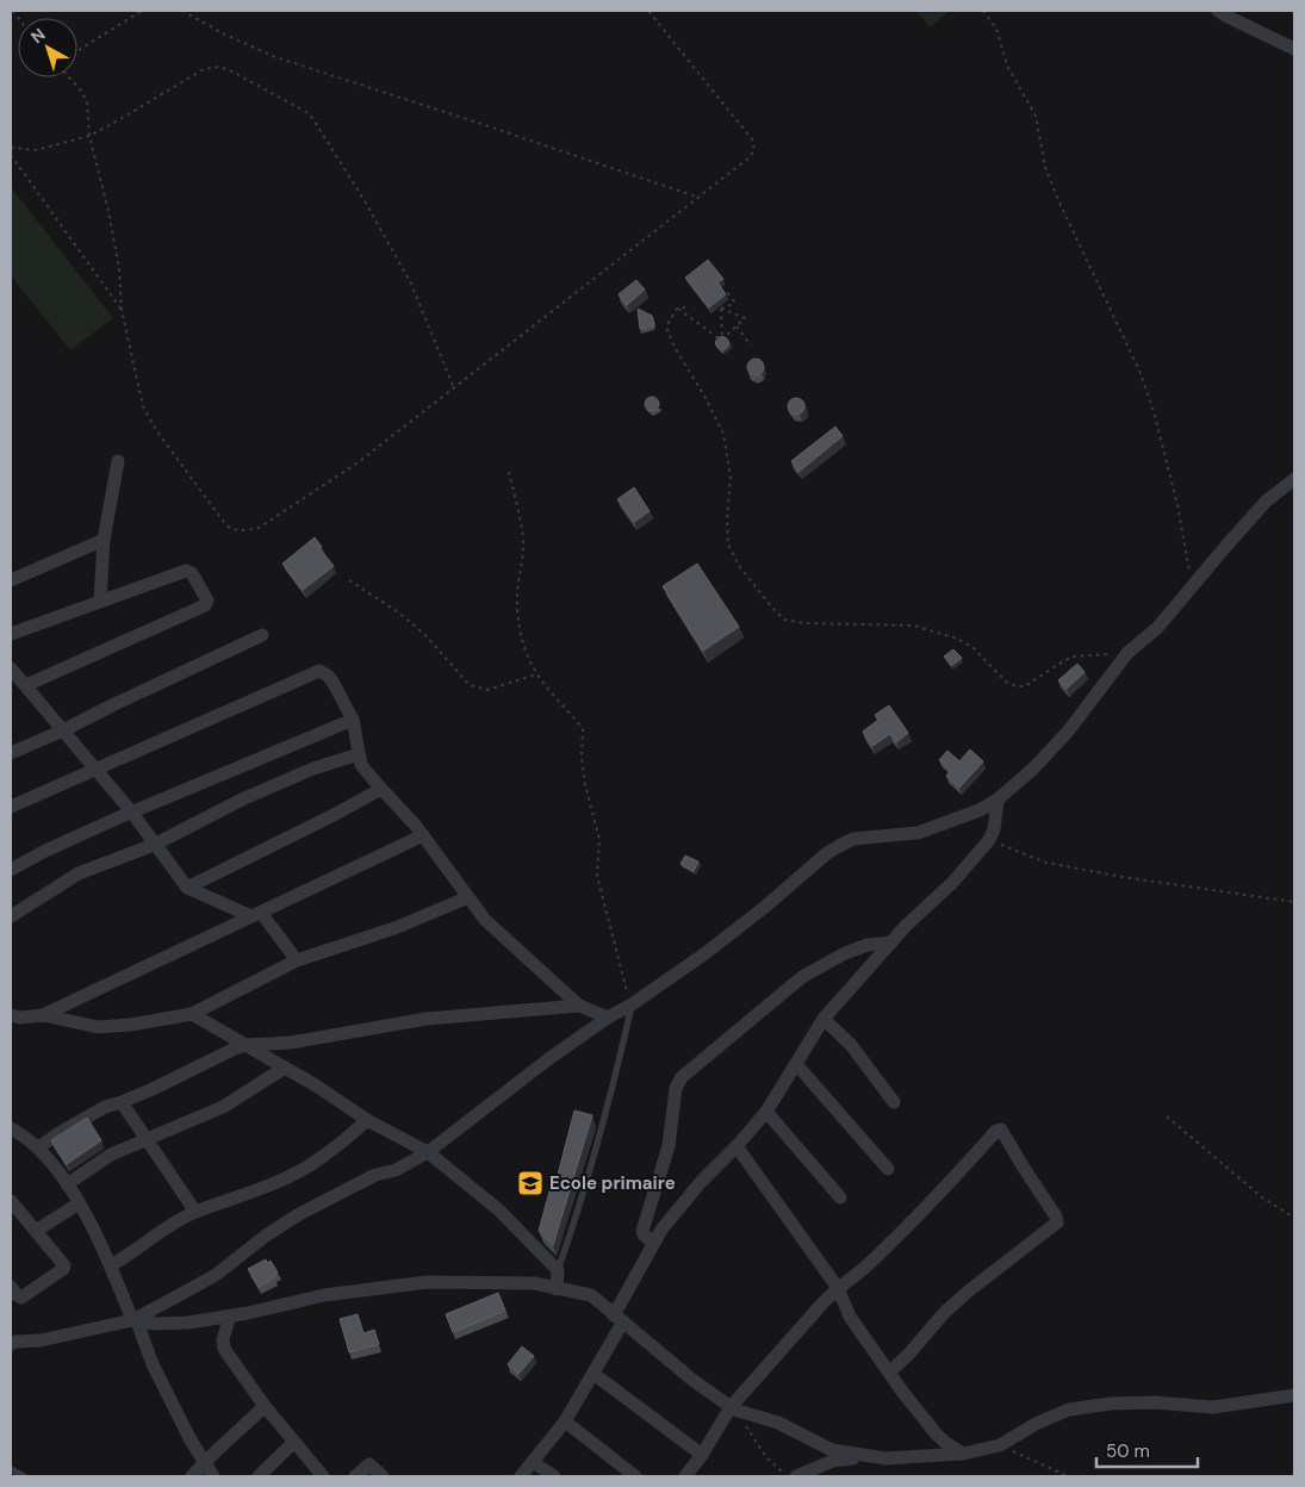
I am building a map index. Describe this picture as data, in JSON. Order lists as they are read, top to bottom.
{
  "places": {
    "school or university": ["Ecole primaire"]
  },
  "scale_bar": "50 m",
  "north": "top left"
}
